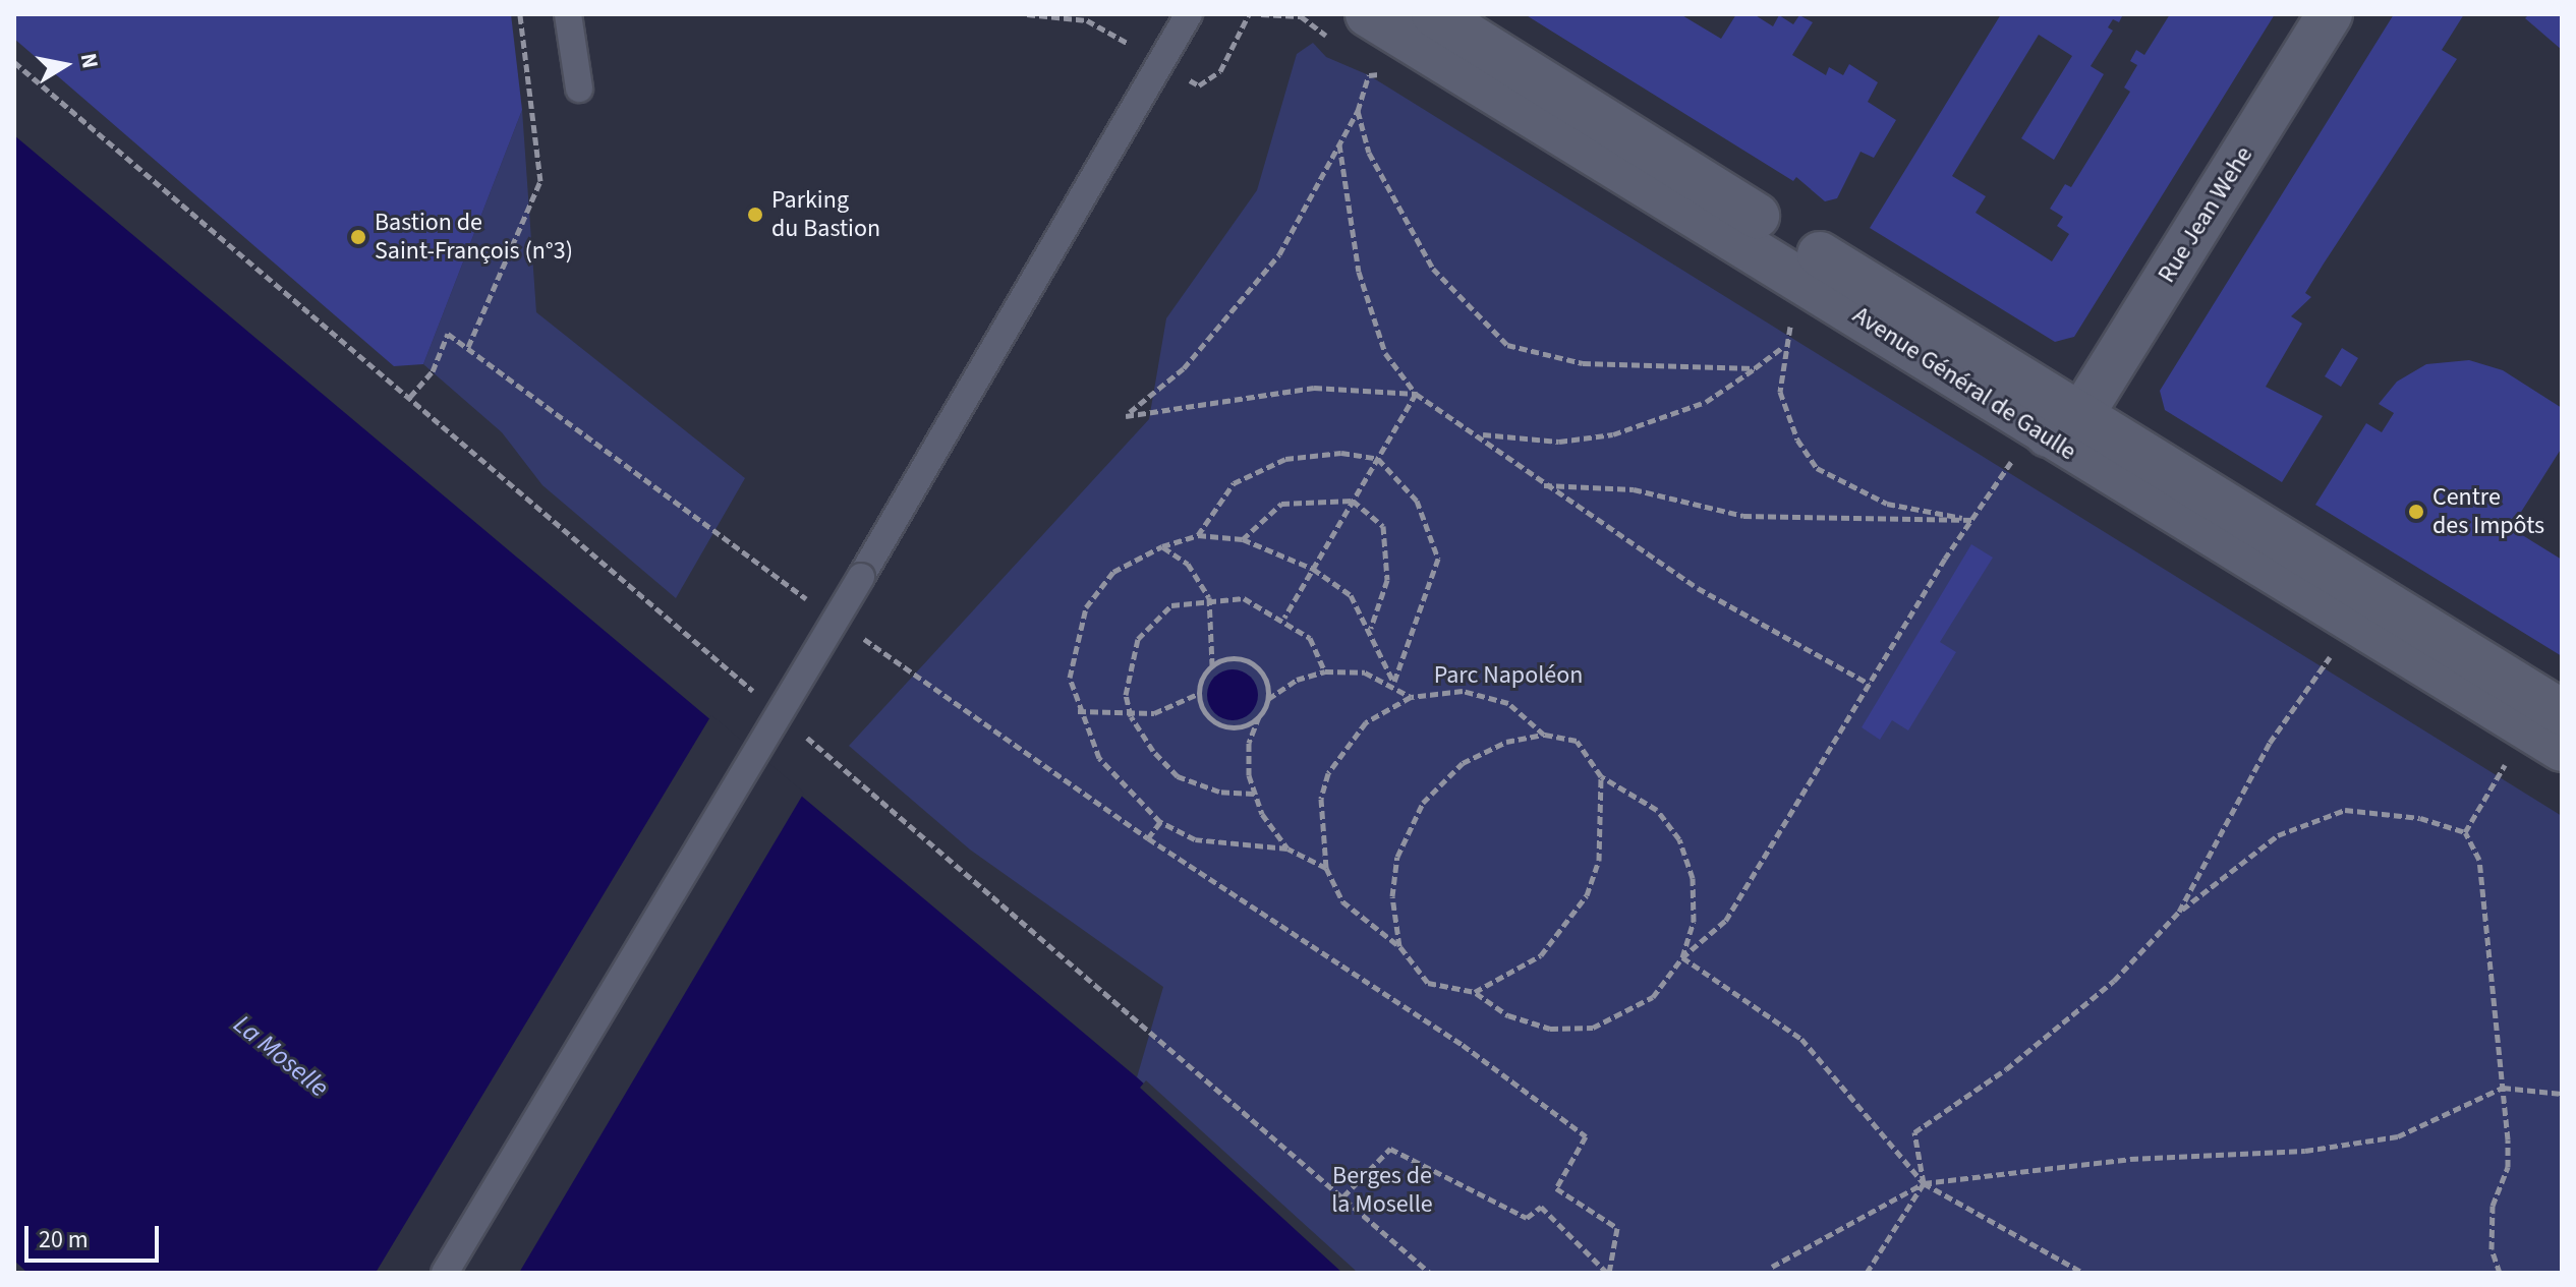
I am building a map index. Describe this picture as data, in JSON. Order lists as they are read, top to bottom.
{
  "streets": {
    "street": ["Rue Jean Wehe", "Avenue Général de Gaulle"]
  },
  "crossings": [
    ["Rue Jean Wehe", "Avenue Général de Gaulle"]
  ],
  "water": ["La Moselle"],
  "parks": ["Parc Napoléon", "Berges de la Moselle"],
  "places": ["Parking du Bastion", "Bastion de Saint-François (n°3)", "Centre des Impôts"],
  "scale_bar": "20 m",
  "north": "right"
}
